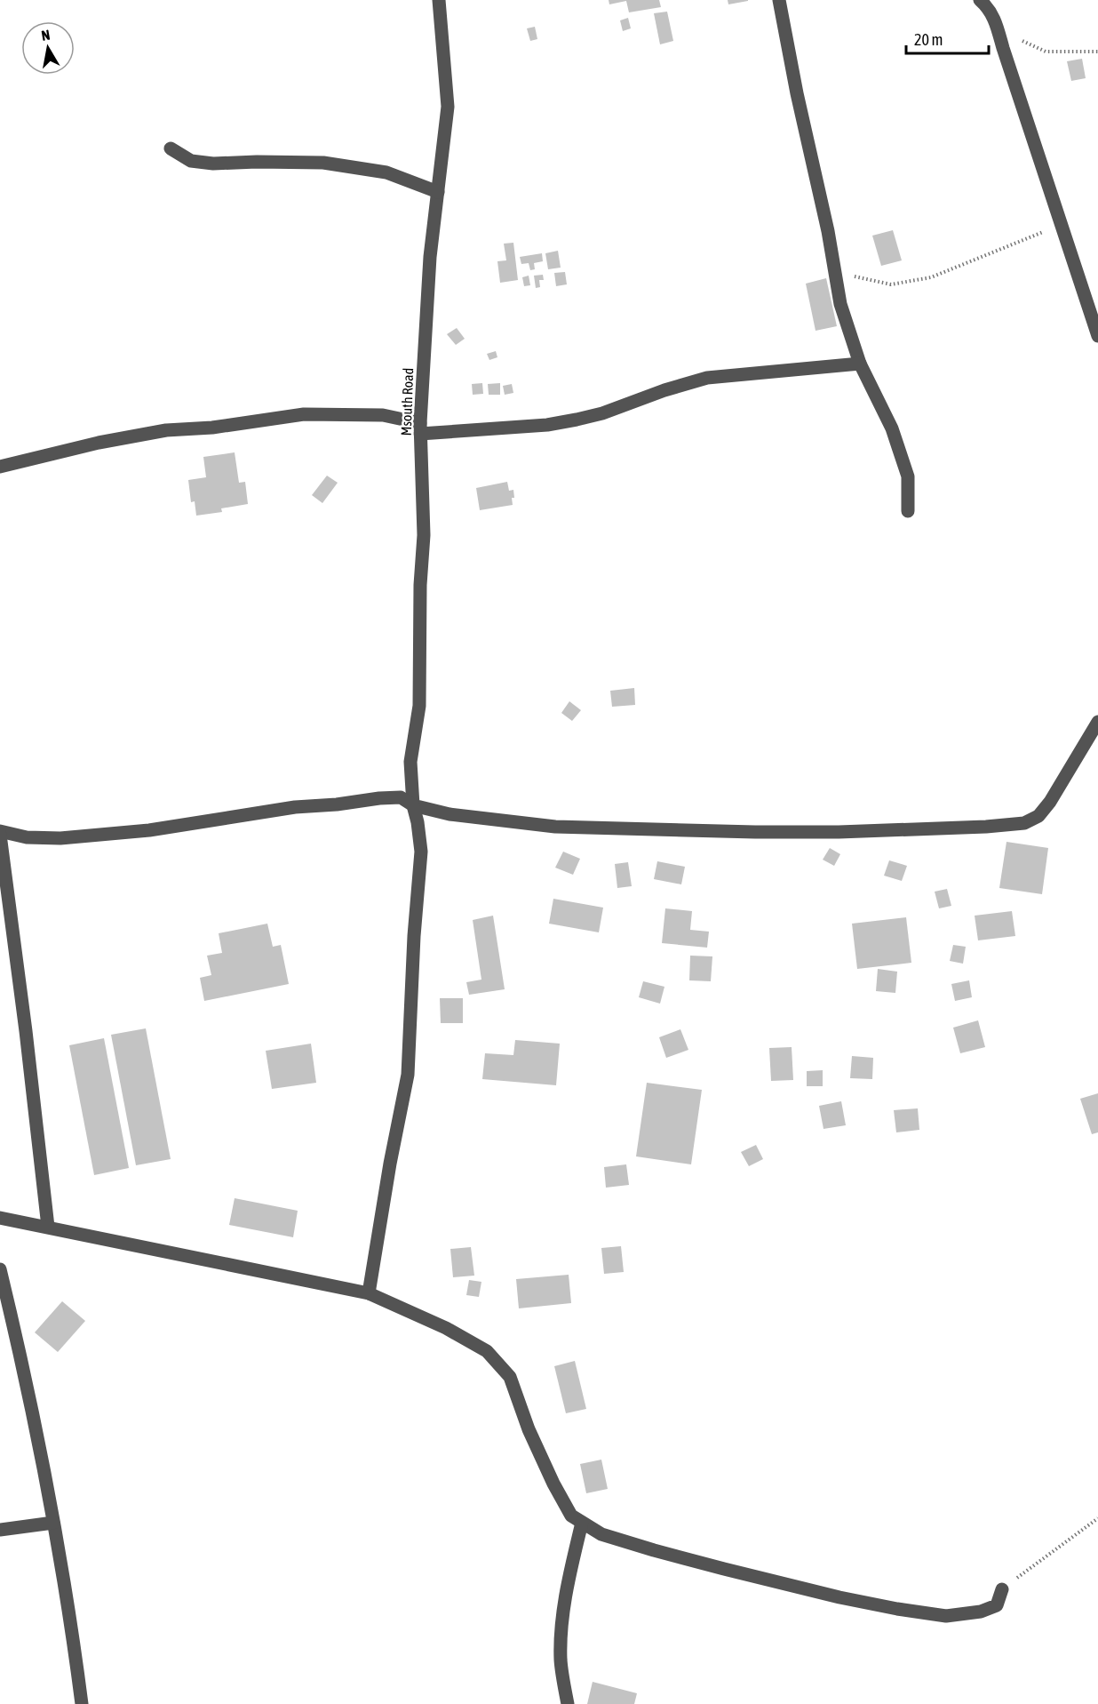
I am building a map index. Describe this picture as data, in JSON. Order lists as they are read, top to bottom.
{
  "streets": {
    "street": ["Msouth Road"]
  },
  "scale_bar": "20 m",
  "north": "top"
}
